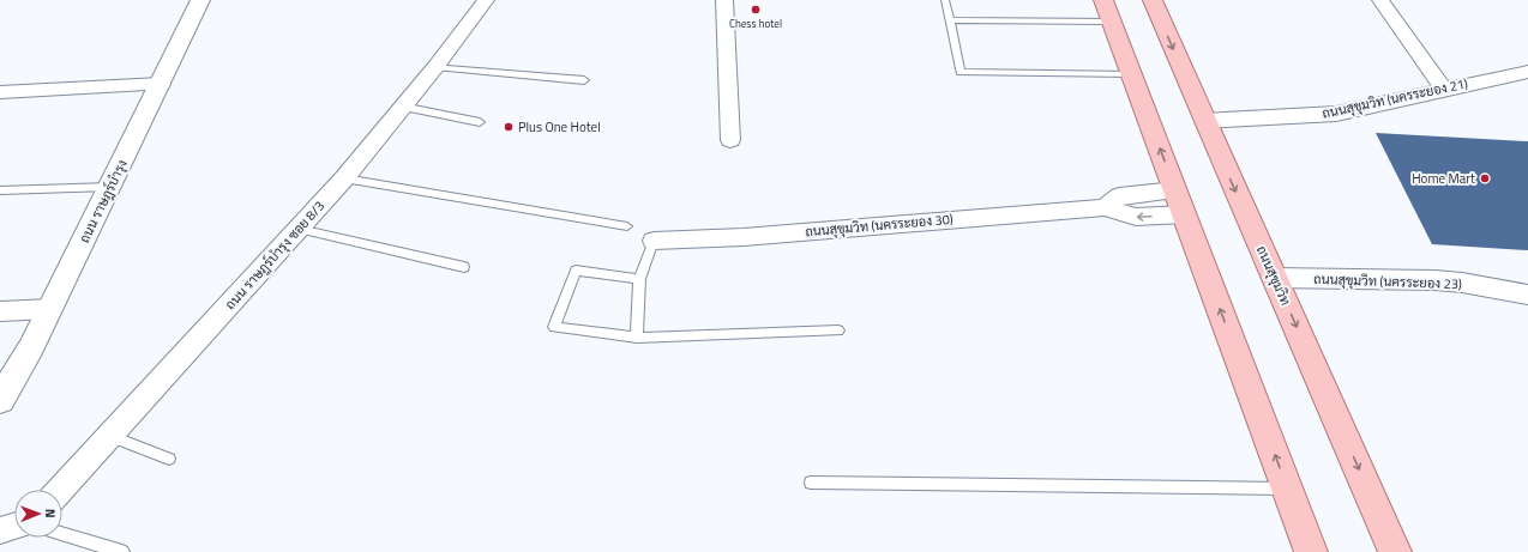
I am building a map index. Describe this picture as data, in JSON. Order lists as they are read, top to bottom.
{
  "streets": {
    "main road": ["ถนนสุขุมวิท"],
    "street": [
      "ถนนสุขุมวิท (นครระยอง 21)",
      "ถนน ราษฎร์บำรุง",
      "ถนนสุขุมวิท (นครระยอง 30)",
      "ถนน ราษฎร์บำรุง ซอย 8/3",
      "ถนนสุขุมวิท (นครระยอง 23)"
    ]
  },
  "crossings": [
    ["ถนนสุขุมวิท (นครระยอง 21)", "ถนนสุขุมวิท"],
    ["ถนนสุขุมวิท", "ถนนสุขุมวิท (นครระยอง 23)"]
  ],
  "places": ["Chess hotel", "Plus One Hotel", "Home Mart"],
  "north": "right"
}
